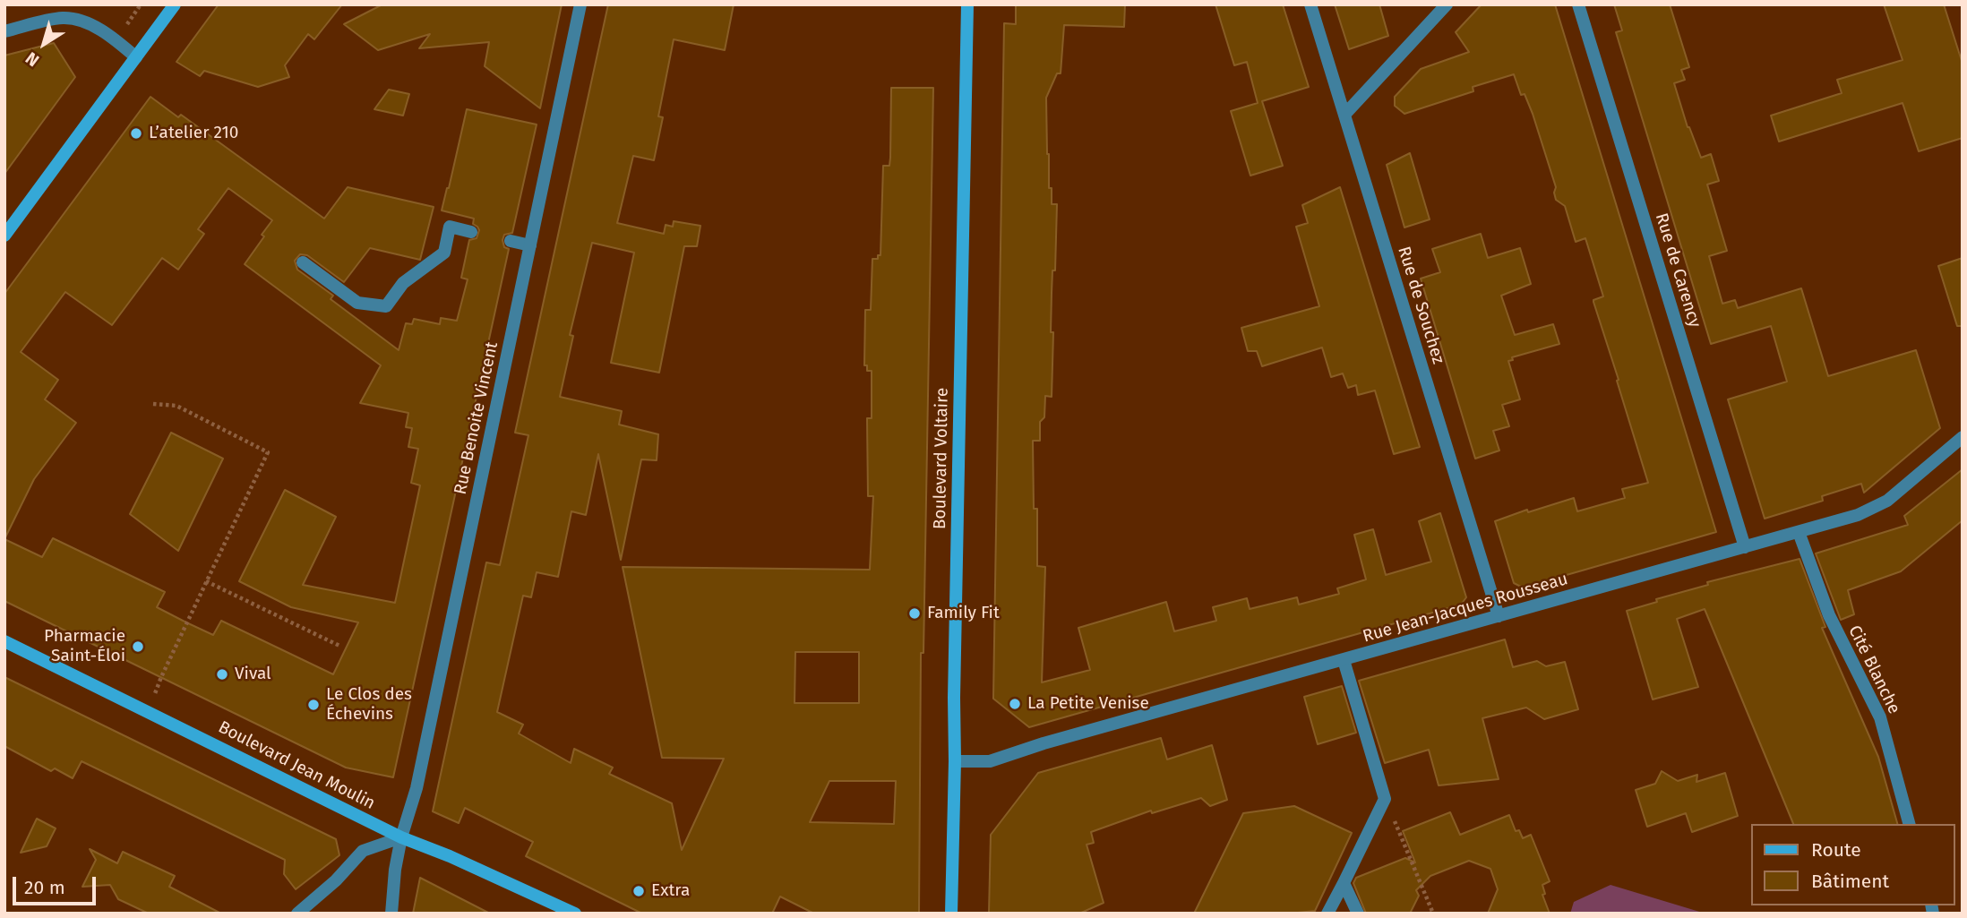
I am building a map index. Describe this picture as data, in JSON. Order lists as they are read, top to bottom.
{
  "streets": {
    "street": [
      "Rue de Carency",
      "Rue de Souchez",
      "Rue Benoite Vincent",
      "Boulevard Voltaire",
      "Rue Jean-Jacques Rousseau",
      "Cité Blanche",
      "Boulevard Jean Moulin"
    ]
  },
  "crossings": [
    ["Rue de Carency", "Rue Jean-Jacques Rousseau"],
    ["Rue de Souchez", "Rue Jean-Jacques Rousseau"],
    ["Rue Benoite Vincent", "Boulevard Jean Moulin"],
    ["Boulevard Voltaire", "Rue Jean-Jacques Rousseau"],
    ["Rue Jean-Jacques Rousseau", "Cité Blanche"]
  ],
  "places": [
    "L’atelier 210",
    "Family Fit",
    "Pharmacie Saint-Éloi",
    "Vival",
    "La Petite Venise",
    "Le Clos des Échevins",
    "Extra"
  ],
  "legend": ["Route", "Bâtiment"],
  "scale_bar": "20 m",
  "north": "bottom left"
}
